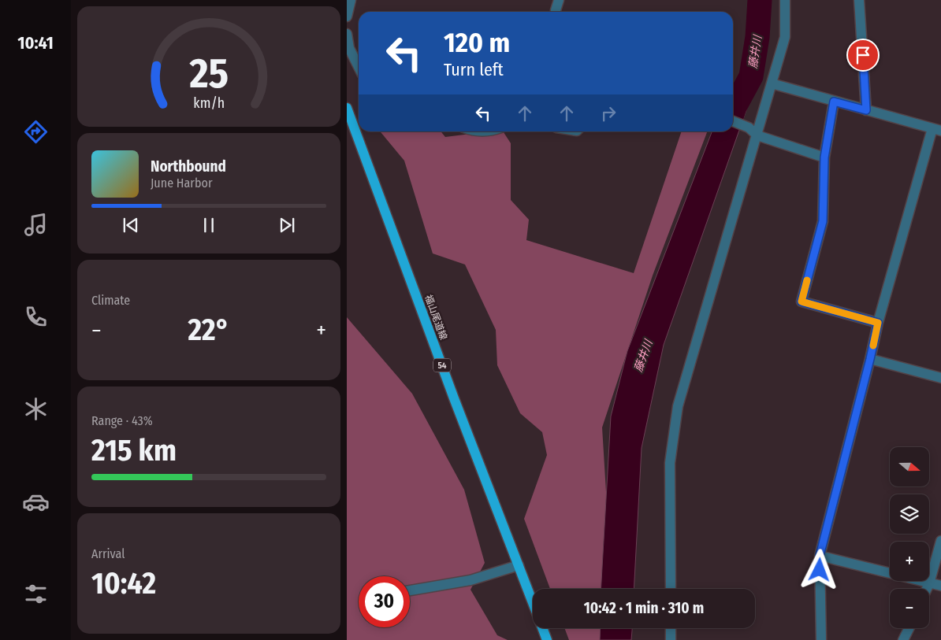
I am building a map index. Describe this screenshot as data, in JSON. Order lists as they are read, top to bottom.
{
  "streets": {
    "main road": ["福山尾道線", "54"]
  },
  "water": ["藤井川"],
  "north": "right",
  "page": {
    "tabs": "10:41",
    "turn": ["120 m", "Turn left"],
    "song": ["Northbound", "June Harbor"],
    "tile": [
      "Climate",
      ["Range · 43%", "215 km"],
      ["Arrival", "10:42"]
    ],
    "heat": ["−", "22°", "+"],
    "map_buttons": ["+", "−"],
    "limit": "30",
    "trip": "10:42 · 1 min · 310 m",
    "gauge": ["25", "km/h"]
  }
}
